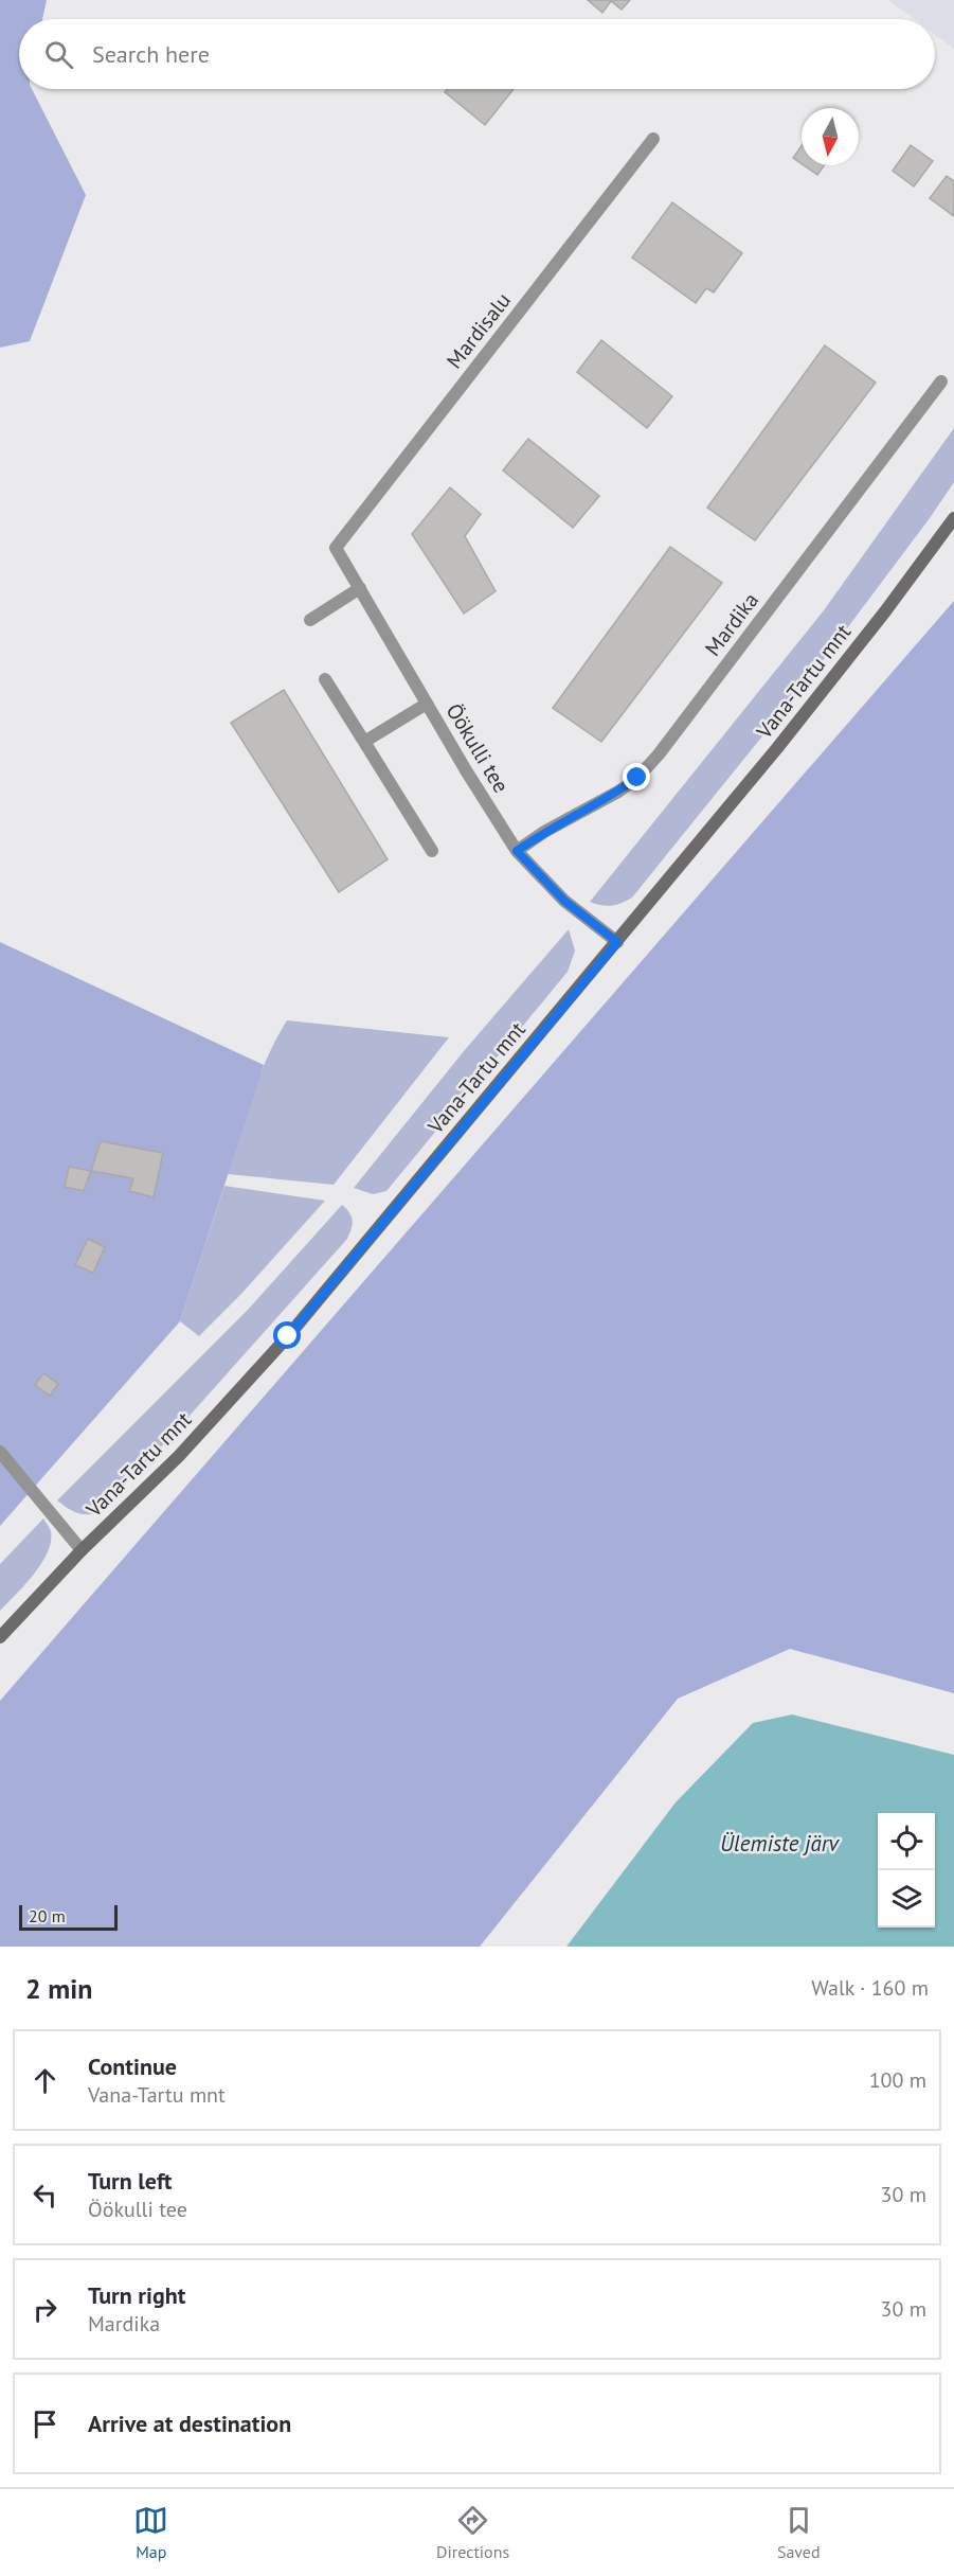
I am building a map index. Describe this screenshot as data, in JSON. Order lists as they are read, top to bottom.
{
  "streets": {
    "street": [
      "Mardisalu",
      "Mardika",
      "Vana-Tartu mnt",
      "Öökulli tee"
    ]
  },
  "crossings": [
    ["Mardisalu", "Öökulli tee"],
    ["Mardika", "Öökulli tee"],
    ["Vana-Tartu mnt", "Öökulli tee"]
  ],
  "water": ["Ülemiste järv"],
  "scale_bar": "20 m",
  "north": "bottom",
  "page": {
    "search": "Search here",
    "scale": "20 m",
    "heading": ["2 min", "Walk · 160 m"],
    "list": [
      ["Continue", "Vana-Tartu mnt", "100 m"],
      ["Turn left", "Öökulli tee", "30 m"],
      ["Turn right", "Mardika", "30 m"],
      "Arrive at destination"
    ],
    "nav": ["Map", "Directions", "Saved"]
  }
}
